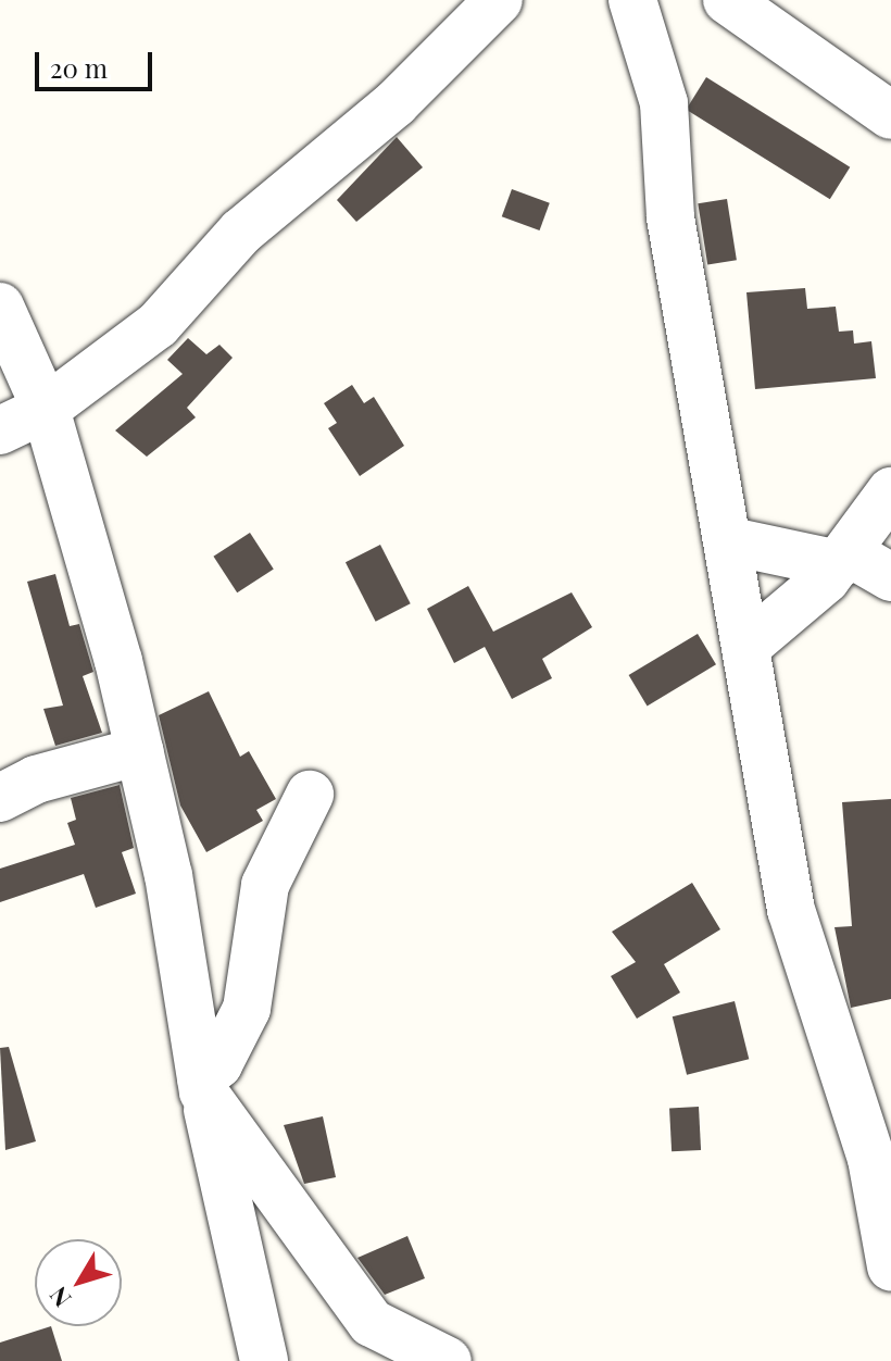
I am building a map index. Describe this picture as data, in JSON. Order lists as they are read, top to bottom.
{
  "scale_bar": "20 m",
  "north": "bottom left"
}
